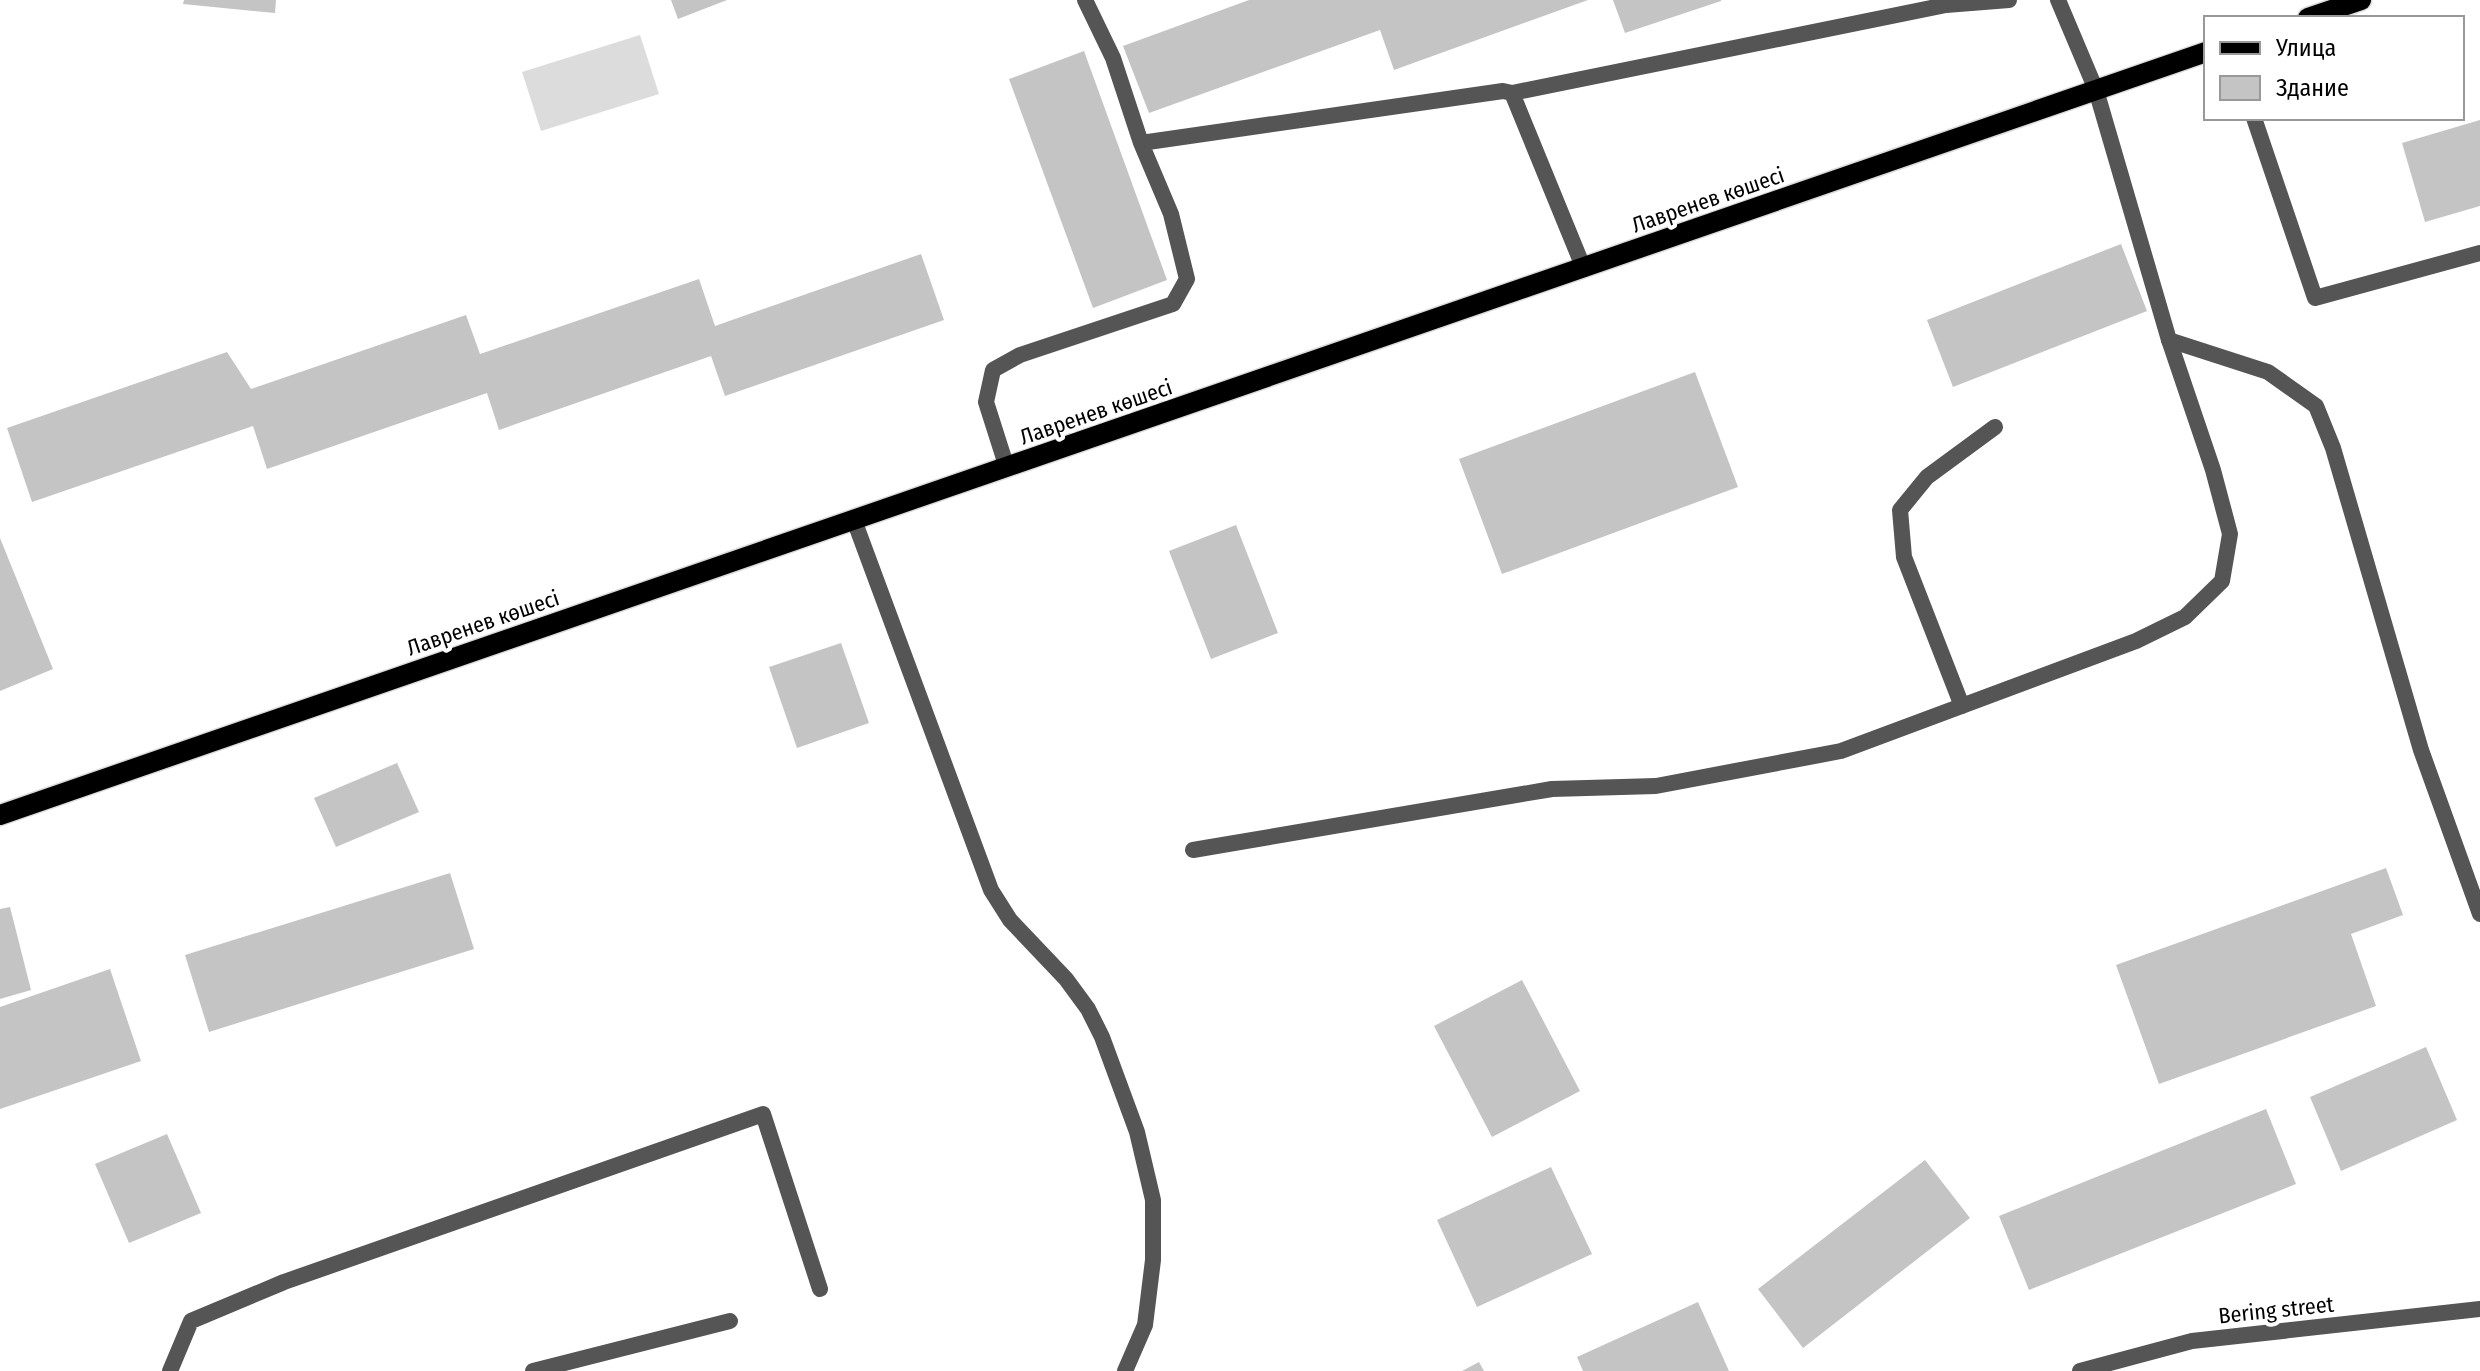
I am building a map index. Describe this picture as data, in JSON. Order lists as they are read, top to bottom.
{
  "streets": {
    "main road": ["Лавренев көшесі"],
    "street": ["Bering street"]
  },
  "legend": ["Улица", "Здание"]
}
